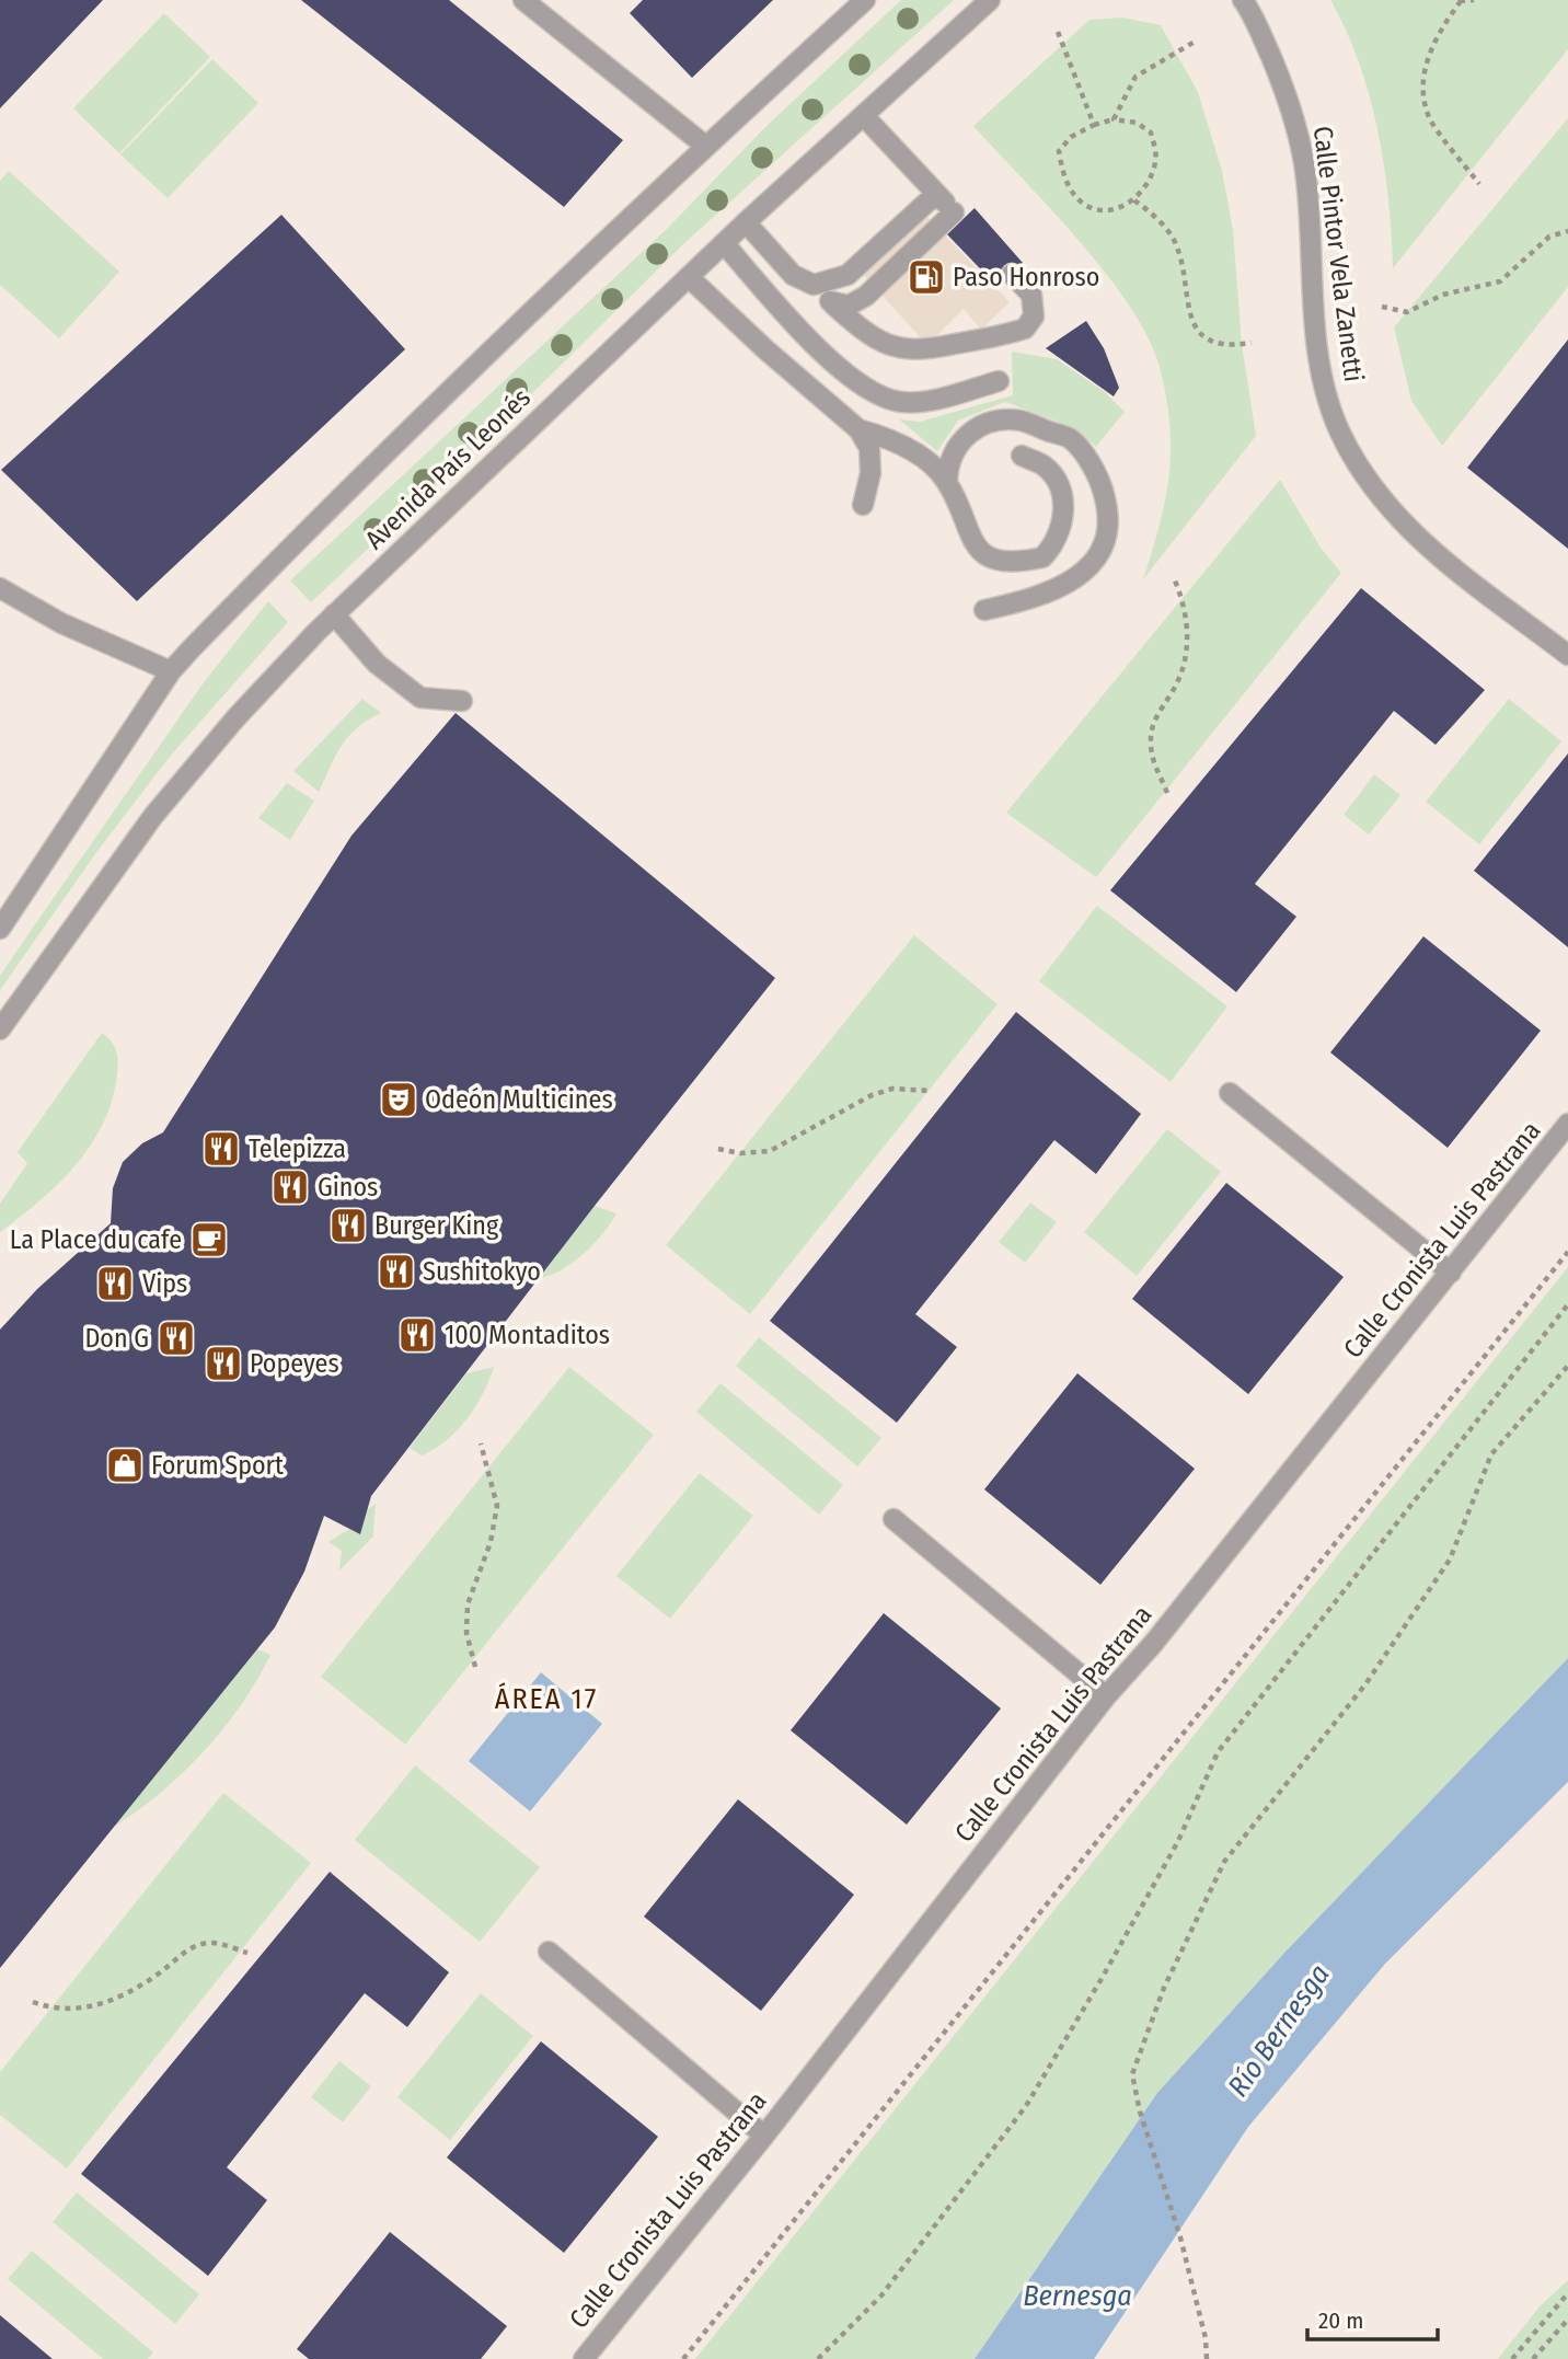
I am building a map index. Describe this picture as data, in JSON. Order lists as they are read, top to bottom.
{
  "streets": {
    "street": ["Calle Pintor Vela Zanetti", "Avenida País Leonés", "Calle Cronista Luis Pastrana"]
  },
  "districts": ["ÁREA 17"],
  "water": ["Río Bernesga", "Bernesga"],
  "places": {
    "fuel station": ["Paso Honroso"],
    "theatre": ["Odeón Multicines"],
    "restaurant": [
      "Telepizza",
      "Ginos",
      "Burger King",
      "Sushitokyo",
      "Vips",
      "100 Montaditos",
      "Don G",
      "Popeyes"
    ],
    "cafe": ["La Place du cafe"],
    "shop": ["Forum Sport"]
  },
  "scale_bar": "20 m"
}
